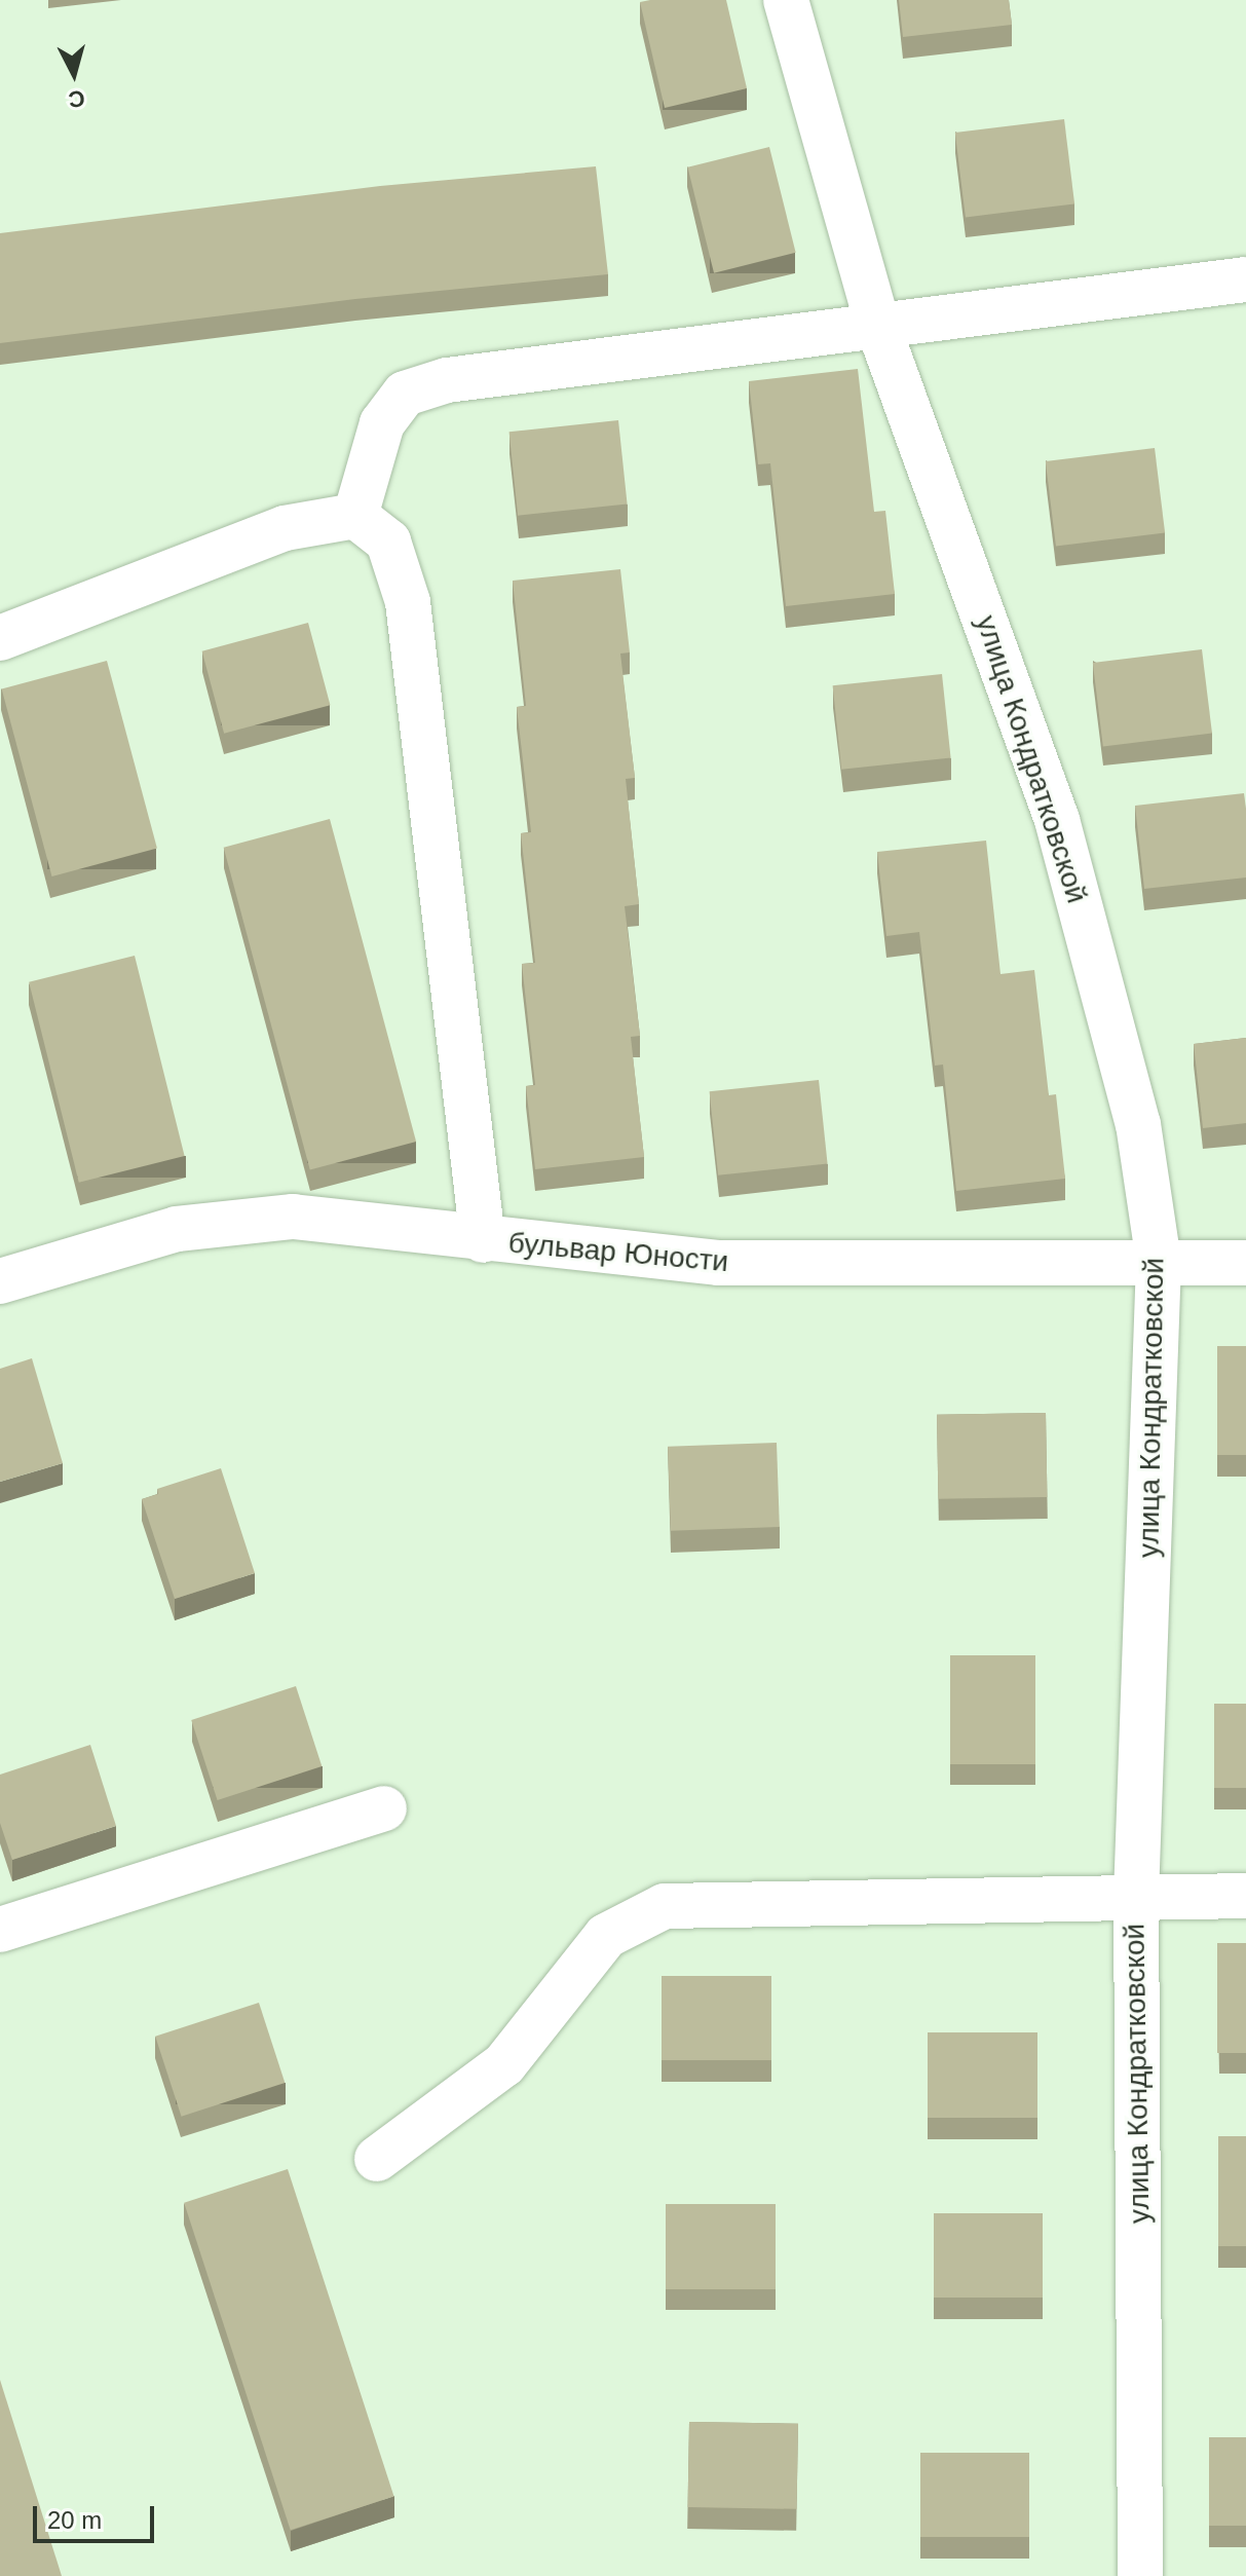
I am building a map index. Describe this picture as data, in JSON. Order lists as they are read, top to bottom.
{
  "streets": {
    "street": ["улица Кондратковской", "бульвар Юности"]
  },
  "crossings": [
    ["улица Кондратковской", "бульвар Юности"]
  ],
  "scale_bar": "20 m",
  "north": "bottom"
}
